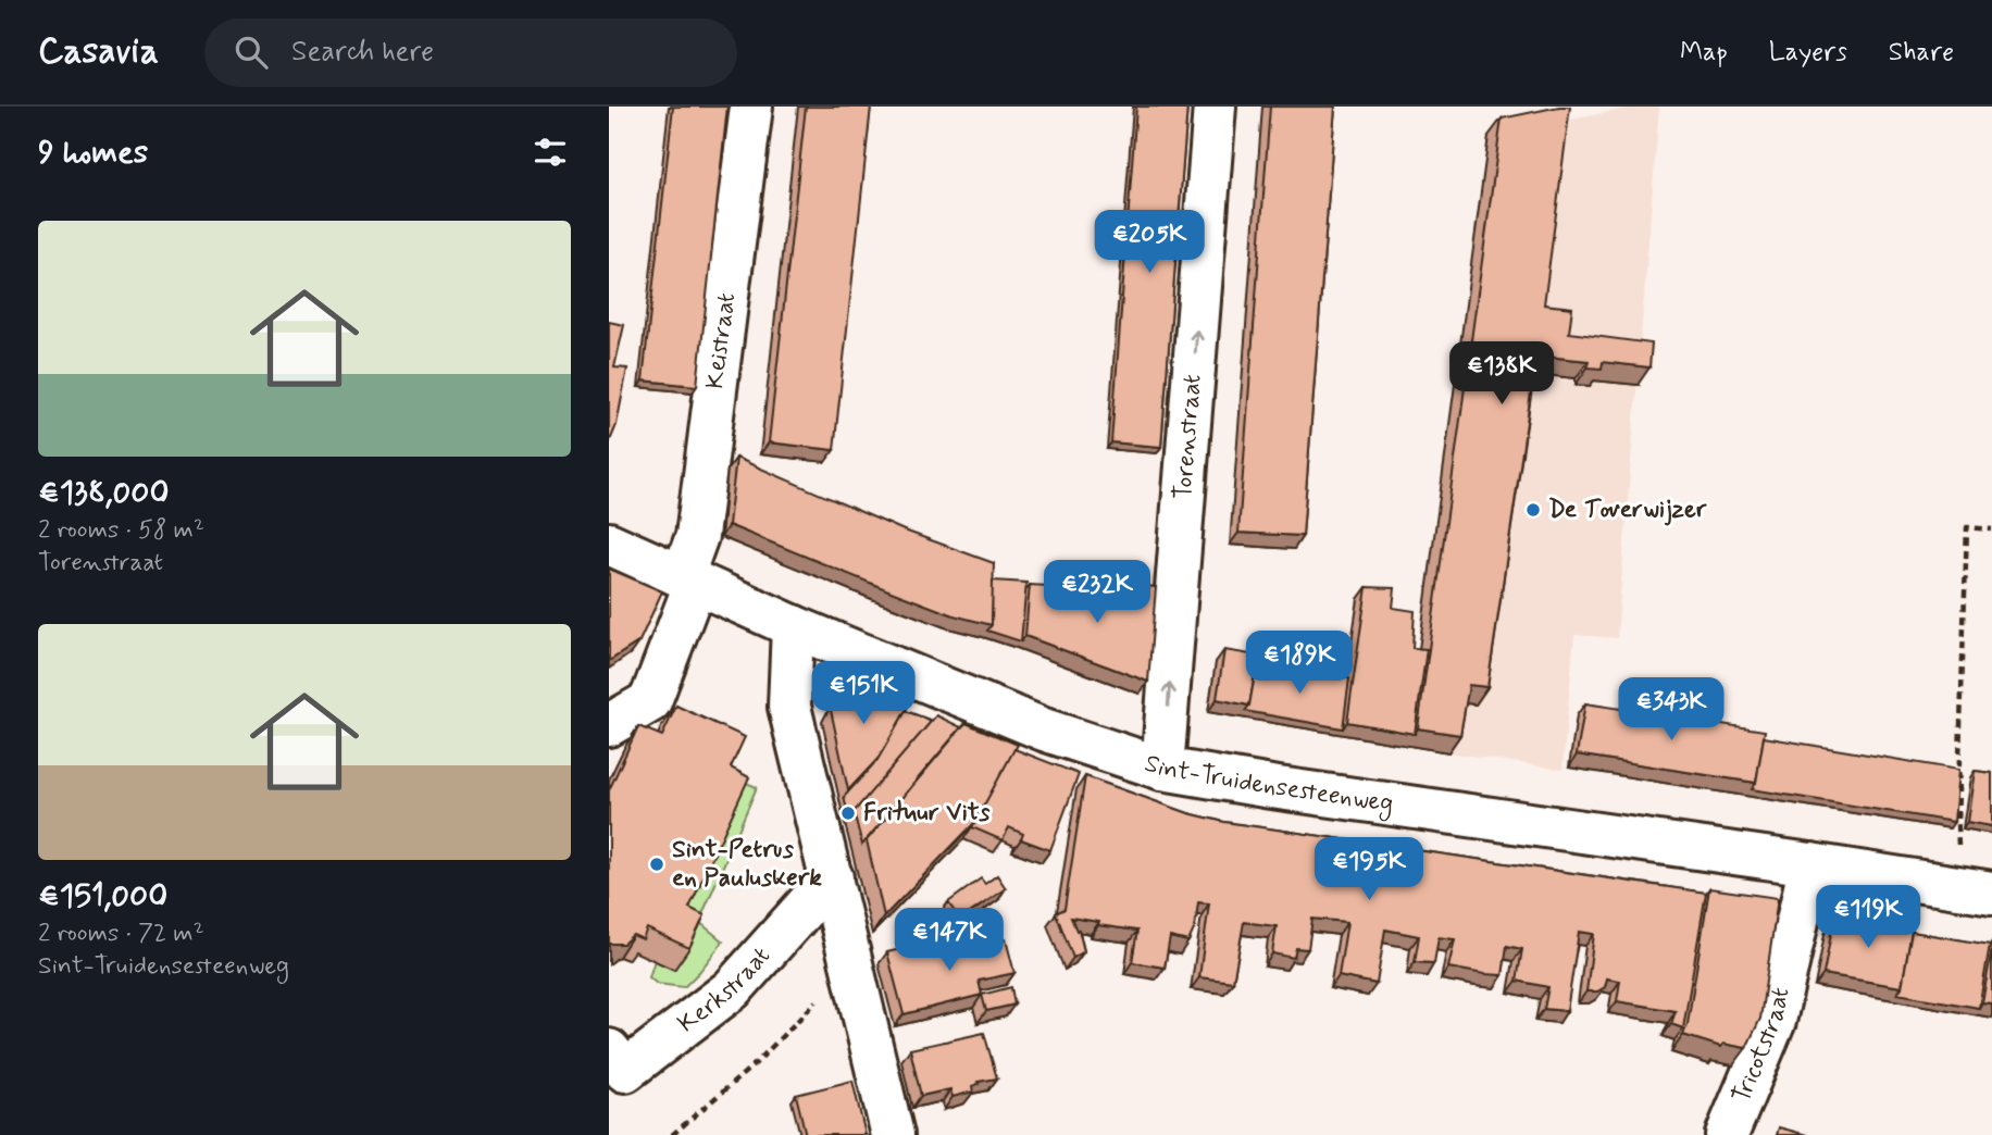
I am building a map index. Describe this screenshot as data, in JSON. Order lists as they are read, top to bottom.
{
  "streets": {
    "street": [
      "Keistraat",
      "Torenstraat",
      "Sint-Truidensesteenweg",
      "Kerkstraat",
      "Tricotstraat"
    ]
  },
  "crossings": [
    ["Keistraat", "Sint-Truidensesteenweg"],
    ["Torenstraat", "Sint-Truidensesteenweg"],
    ["Sint-Truidensesteenweg", "Tricotstraat"]
  ],
  "one_way": ["Torenstraat"],
  "places": ["De Toverwijzer", "Frituur Vits", "Sint-Petrus en Pauluskerk"],
  "page": {
    "header": "Casavia",
    "search": "Search here",
    "nav": ["Map", "Layers", "Share"],
    "heading": "9 homes",
    "list": [
      {
        "name": "€138,000",
        "note": "2 rooms · 58 m² · Torenstraat"
      },
      {
        "name": "€151,000",
        "note": "2 rooms · 72 m² · Sint-Truidensesteenweg"
      }
    ],
    "price": [
      "€205K",
      "€138K",
      "€232K",
      "€189K",
      "€151K",
      "€343K",
      "€195K",
      "€119K",
      "€147K"
    ]
  }
}
